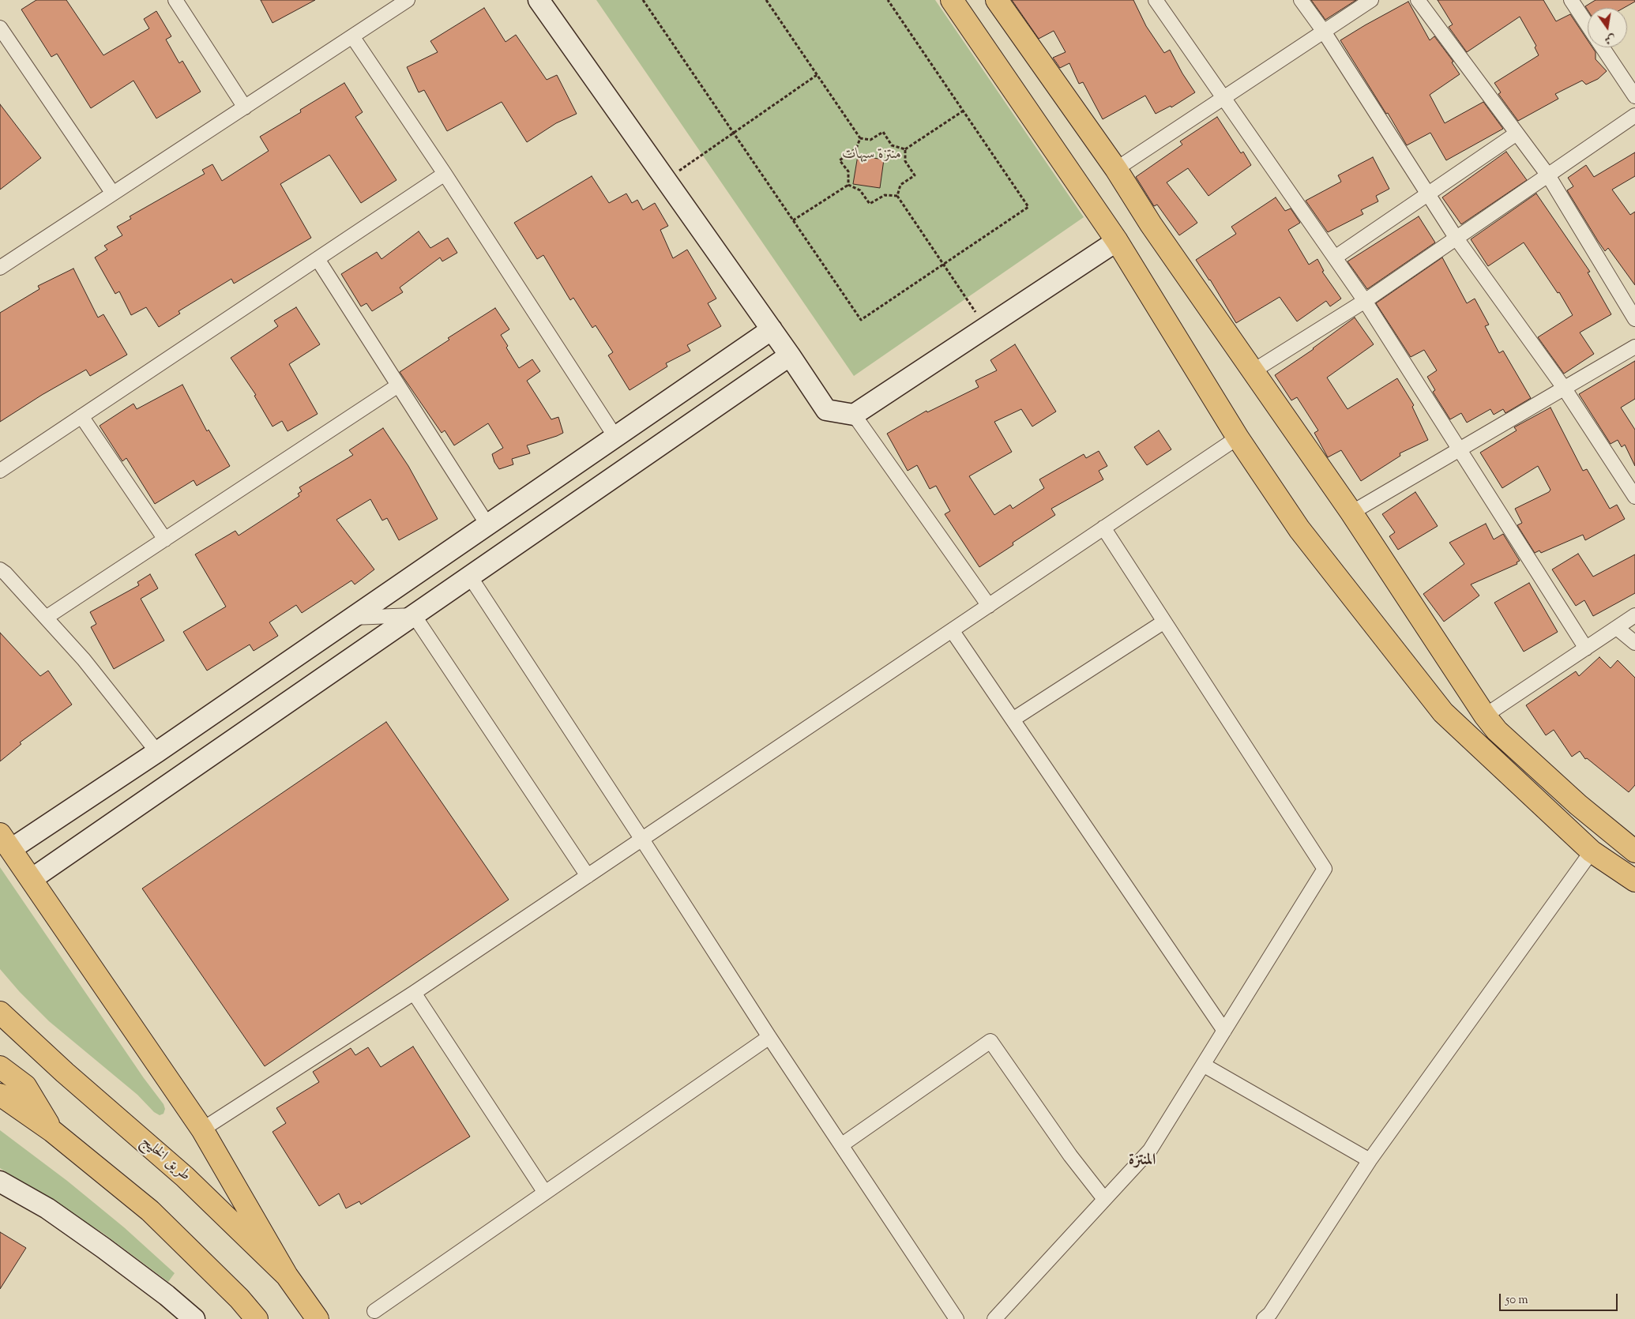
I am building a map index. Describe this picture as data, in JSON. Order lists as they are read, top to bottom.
{
  "streets": {
    "main road": ["طريق الخليج"]
  },
  "districts": ["المنتزة"],
  "parks": ["منتزة سيهات"],
  "scale_bar": "50 m",
  "north": "bottom"
}
